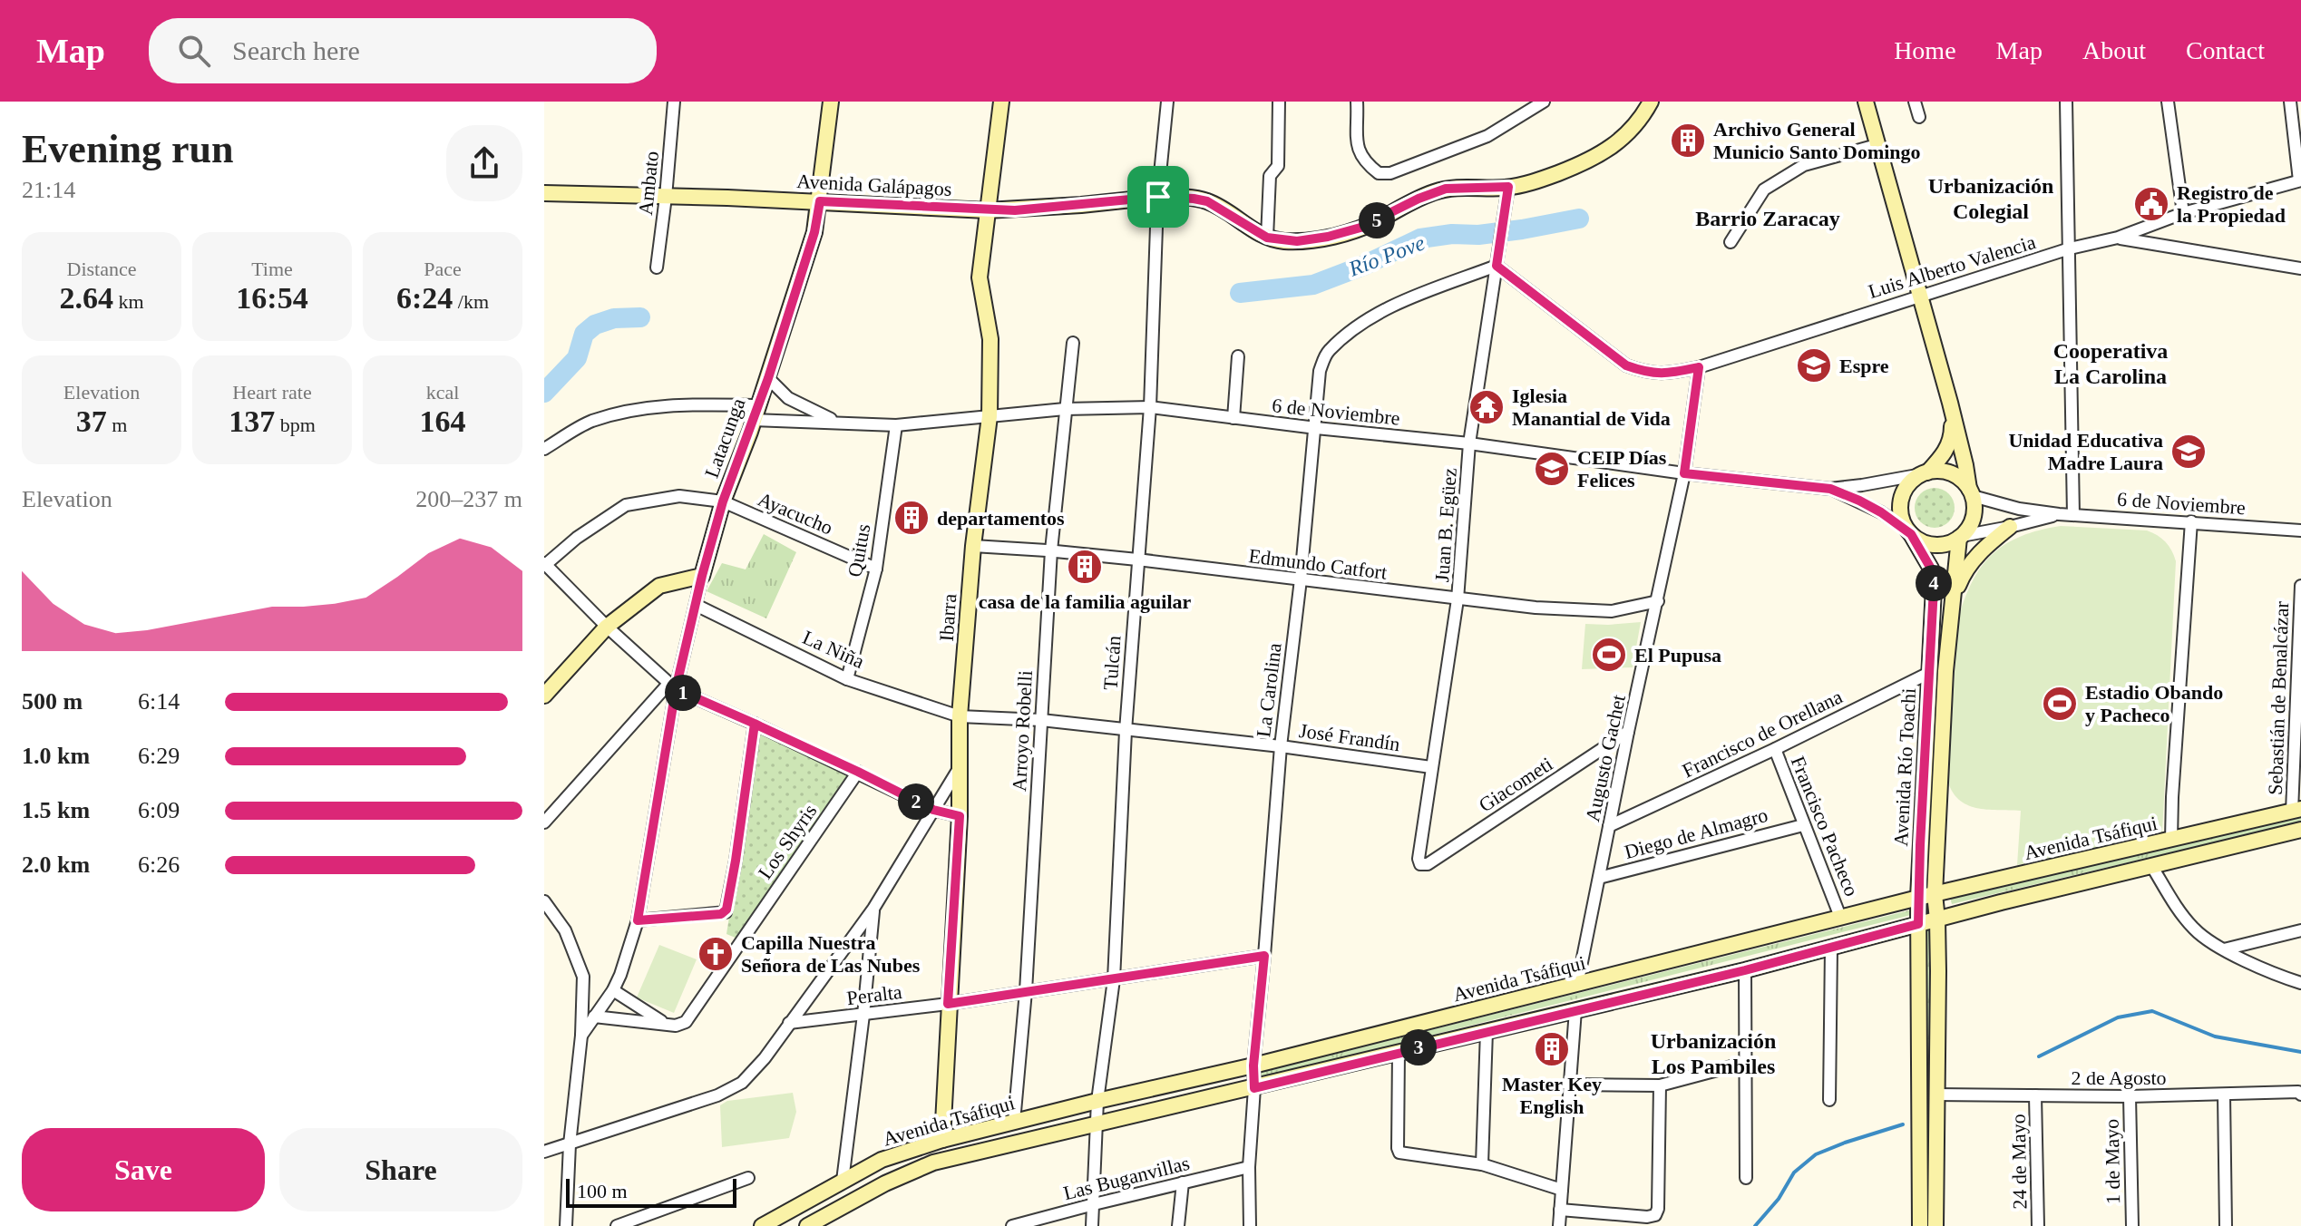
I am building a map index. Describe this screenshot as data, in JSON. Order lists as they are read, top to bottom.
{
  "streets": {
    "main road": [
      "Avenida Galápagos",
      "Latacunga",
      "Ibarra",
      "Avenida Río Toachi",
      "Avenida Tsáfiqui"
    ],
    "street": [
      "Ambato",
      "Luis Alberto Valencia",
      "6 de Noviembre",
      "Ayacucho",
      "Juan B. Egüez",
      "Quitus",
      "Edmundo Catfort",
      "La Niña",
      "Tulcán",
      "La Carolina",
      "Sebastián de Benalcázar",
      "Arroyo Robelli",
      "Francisco de Orellana",
      "José Frandín",
      "Augusto Gachet",
      "Giacometi",
      "Francisco Pacheco",
      "Diego de Almagro",
      "Los Shyris",
      "Peralta",
      "2 de Agosto",
      "24 de Mayo",
      "1 de Mayo",
      "Las Buganvillas"
    ]
  },
  "crossings": [
    ["Ambato", "Avenida Galápagos"],
    ["Avenida Galápagos", "Latacunga"],
    ["Avenida Galápagos", "Ibarra"],
    ["Avenida Galápagos", "Tulcán"],
    ["Luis Alberto Valencia", "Juan B. Egüez"],
    ["Luis Alberto Valencia", "La Carolina"],
    ["Luis Alberto Valencia", "Augusto Gachet"],
    ["6 de Noviembre", "Latacunga"],
    ["6 de Noviembre", "Juan B. Egüez"],
    ["6 de Noviembre", "Quitus"],
    ["6 de Noviembre", "Ibarra"],
    ["6 de Noviembre", "Tulcán"],
    ["6 de Noviembre", "La Carolina"],
    ["6 de Noviembre", "Arroyo Robelli"],
    ["6 de Noviembre", "Augusto Gachet"],
    ["6 de Noviembre", "Avenida Río Toachi"],
    ["Latacunga", "Ayacucho"],
    ["Latacunga", "La Niña"],
    ["Latacunga", "Los Shyris"],
    ["Ayacucho", "Quitus"],
    ["Juan B. Egüez", "Edmundo Catfort"],
    ["Juan B. Egüez", "La Carolina"],
    ["Juan B. Egüez", "José Frandín"],
    ["Juan B. Egüez", "Giacometi"],
    ["Quitus", "La Niña"],
    ["Edmundo Catfort", "Ibarra"],
    ["Edmundo Catfort", "Tulcán"],
    ["Edmundo Catfort", "La Carolina"],
    ["Edmundo Catfort", "Arroyo Robelli"],
    ["Edmundo Catfort", "Augusto Gachet"],
    ["Ibarra", "La Niña"],
    ["Ibarra", "José Frandín"],
    ["Ibarra", "Avenida Tsáfiqui"],
    ["Ibarra", "Peralta"],
    ["La Niña", "José Frandín"],
    ["Tulcán", "José Frandín"],
    ["Tulcán", "Avenida Tsáfiqui"],
    ["Tulcán", "Peralta"],
    ["Tulcán", "Las Buganvillas"],
    ["La Carolina", "José Frandín"],
    ["La Carolina", "Avenida Tsáfiqui"],
    ["La Carolina", "Peralta"],
    ["La Carolina", "Las Buganvillas"],
    ["Sebastián de Benalcázar", "Avenida Tsáfiqui"],
    ["Arroyo Robelli", "José Frandín"],
    ["Arroyo Robelli", "Avenida Tsáfiqui"],
    ["Arroyo Robelli", "Peralta"],
    ["Francisco de Orellana", "Augusto Gachet"],
    ["Francisco de Orellana", "Avenida Río Toachi"],
    ["Francisco de Orellana", "Francisco Pacheco"],
    ["Augusto Gachet", "Giacometi"],
    ["Augusto Gachet", "Diego de Almagro"],
    ["Augusto Gachet", "Avenida Tsáfiqui"],
    ["Avenida Río Toachi", "Avenida Tsáfiqui"],
    ["Avenida Río Toachi", "2 de Agosto"],
    ["Francisco Pacheco", "Diego de Almagro"],
    ["Francisco Pacheco", "Avenida Tsáfiqui"],
    ["2 de Agosto", "24 de Mayo"],
    ["2 de Agosto", "1 de Mayo"]
  ],
  "districts": [
    "Urbanización Colegial",
    "Barrio Zaracay",
    "Cooperativa La Carolina",
    "Urbanización Los Pambiles"
  ],
  "water": ["Río Pove"],
  "places": {
    "building": [
      "Archivo General Municio Santo Domingo",
      "departamentos",
      "casa de la familia aguilar",
      "Master Key English"
    ],
    "public building": ["Registro de la Propiedad"],
    "school or university": ["Espre", "Unidad Educativa Madre Laura", "CEIP Días Felices"],
    "temple": ["Iglesia Manantial de Vida"],
    "sports": ["El Pupusa", "Estadio Obando y Pacheco"],
    "church": ["Capilla Nuestra Señora de Las Nubes"]
  },
  "scale_bar": "100 m",
  "page": {
    "header": "Map",
    "search": "Search here",
    "nav": [
      "Home",
      "Map",
      "About",
      "Contact"
    ],
    "heading": ["Evening run", "21:14"],
    "pins": [
      "5",
      "4",
      "1",
      "2",
      "3"
    ],
    "stats": [
      ["Distance", "2.64 km"],
      ["Time", "16:54"],
      ["Pace", "6:24 /km"],
      ["Elevation", "37 m"],
      ["Heart rate", "137 bpm"],
      ["kcal", "164"]
    ],
    "chart": ["Elevation", "200–237 m"],
    "list": [
      {
        "name": "500 m",
        "note": "6:14"
      },
      {
        "name": "1.0 km",
        "note": "6:29"
      },
      {
        "name": "1.5 km",
        "note": "6:09"
      },
      {
        "name": "2.0 km",
        "note": "6:26"
      }
    ],
    "buttons": ["Save", "Share"],
    "scale": "100 m"
  }
}
